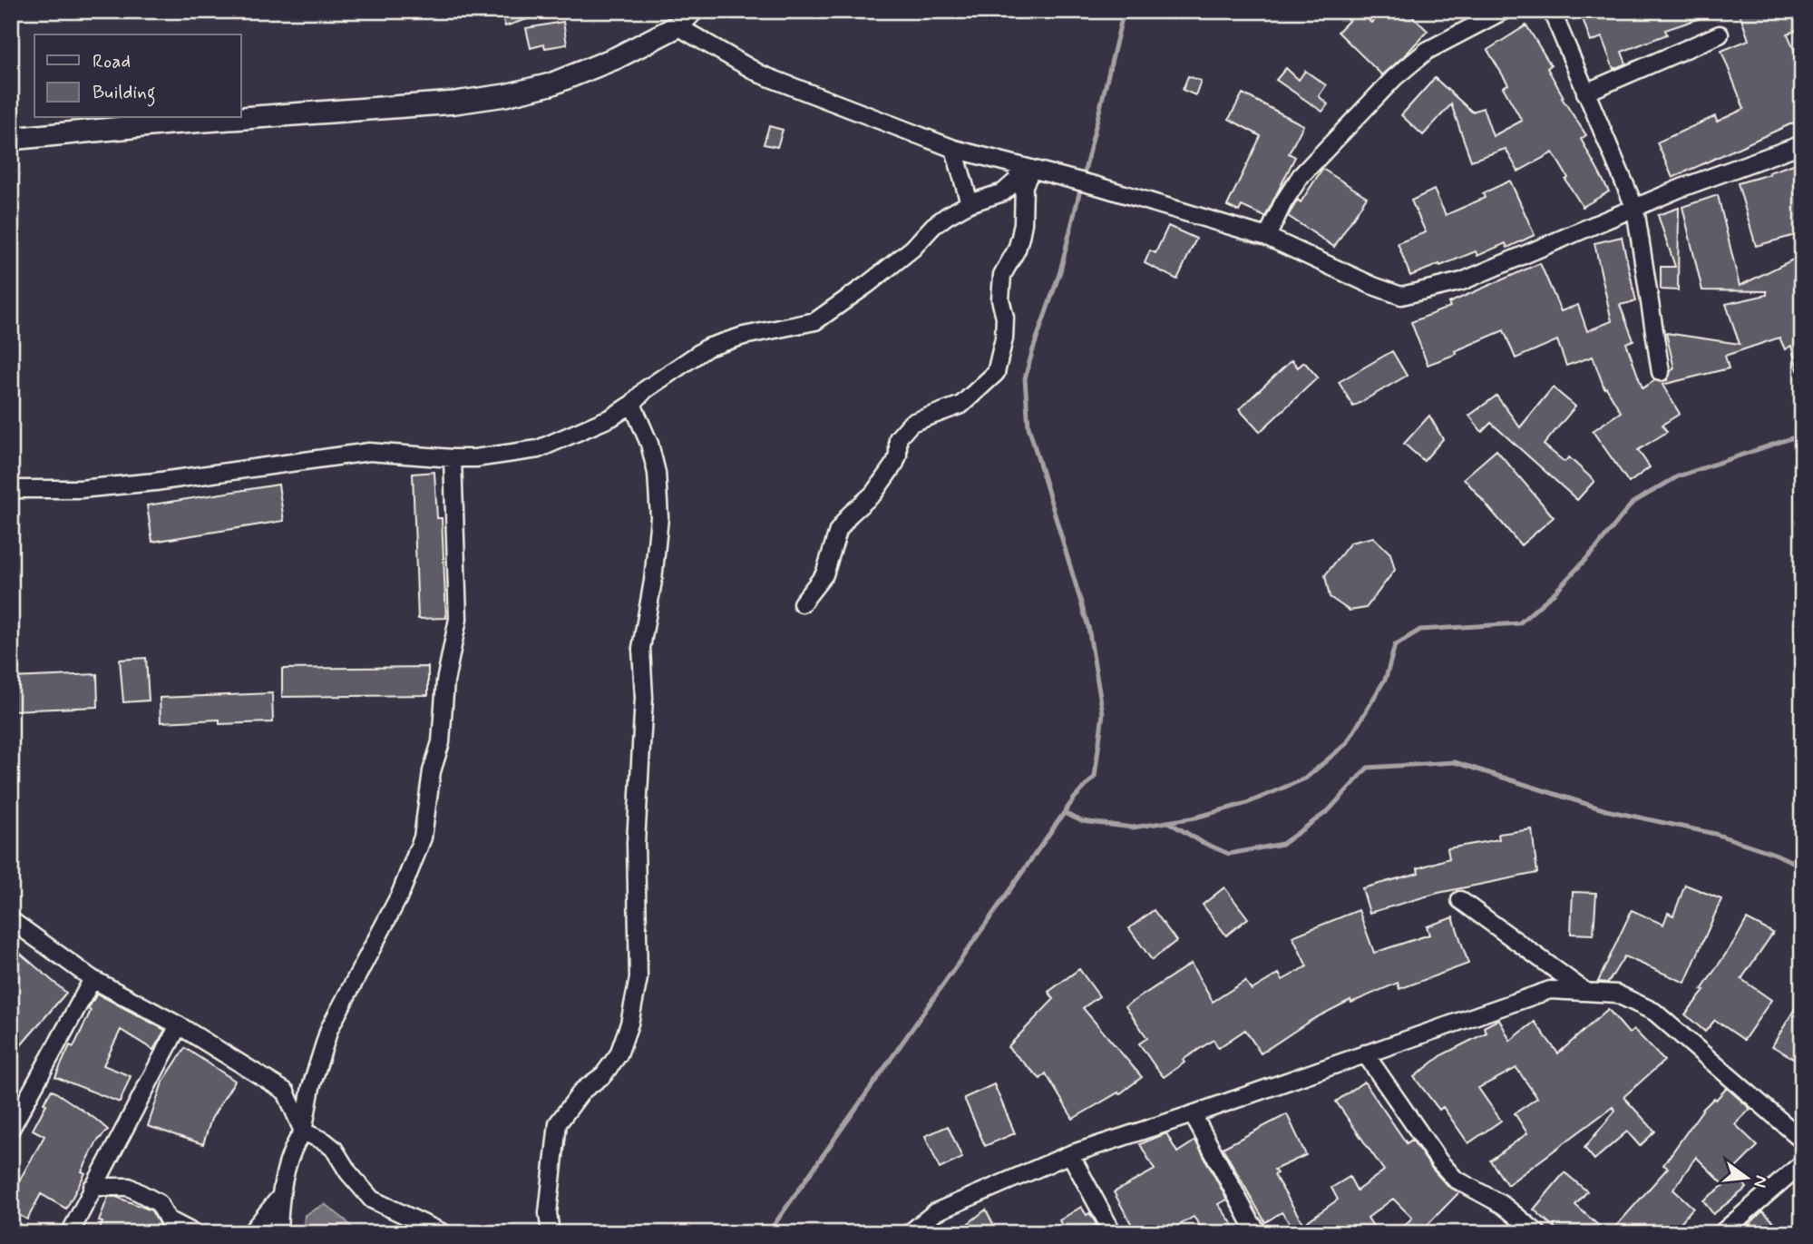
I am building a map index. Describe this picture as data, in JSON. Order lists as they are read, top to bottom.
{
  "legend": ["Road", "Building"],
  "north": "right"
}
